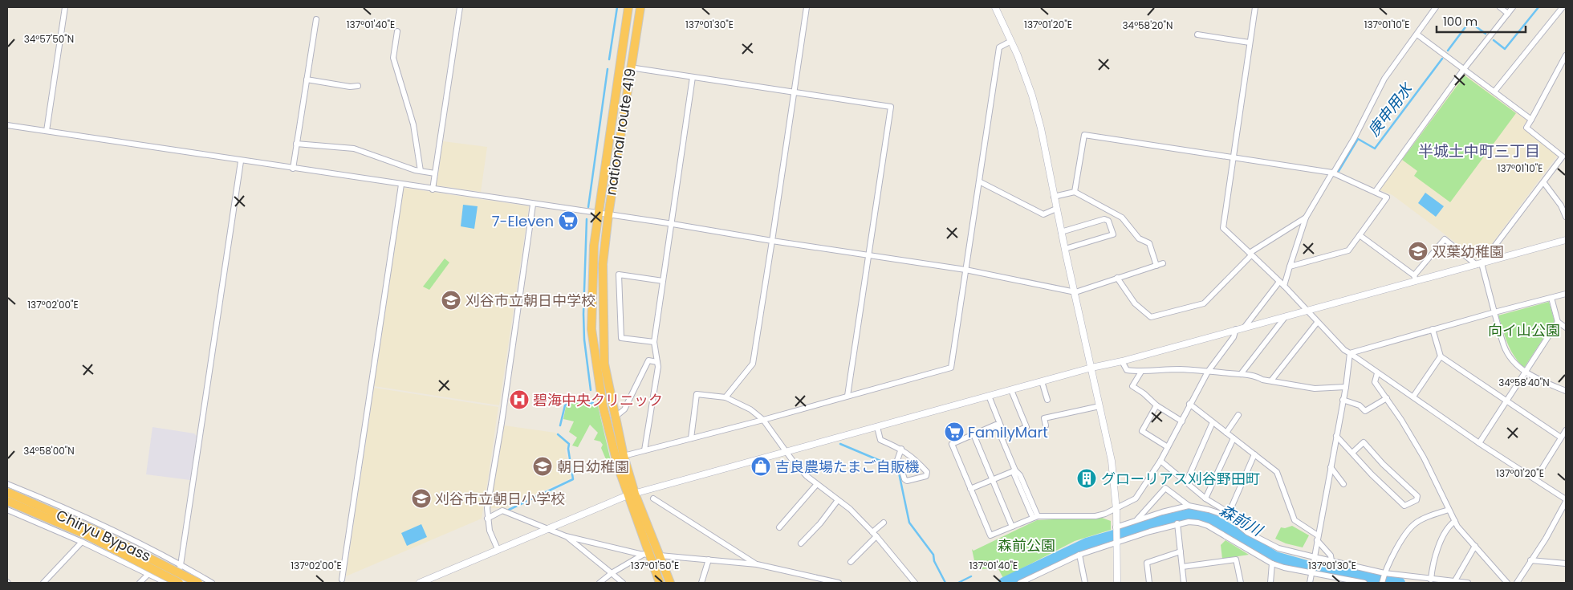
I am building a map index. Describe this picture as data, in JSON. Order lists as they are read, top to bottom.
{
  "streets": {
    "highway": ["national route 419", "Chiryu Bypass"]
  },
  "districts": ["半城土中町三丁目"],
  "water": ["庚申用水", "森前川"],
  "parks": ["向イ山公園", "森前公園"],
  "places": {
    "supermarket": ["7-Eleven", "FamilyMart"],
    "school or university": [
      "双葉幼稚園",
      "刈谷市立朝日中学校",
      "朝日幼稚園",
      "刈谷市立朝日小学校"
    ],
    "hospital": ["碧海中央クリニック"],
    "shop": ["吉良農場たまご自販機"],
    "building": ["グローリアス刈谷野田町"]
  },
  "scale_bar": "100 m",
  "coordinates": [
    "137°01'40\"E",
    "137°01'30\"E",
    "137°01'20\"E",
    "137°01'10\"E",
    "34°58'20\"N",
    "34°57'50\"N",
    "137°02'00\"E",
    "34°58'40\"N",
    "34°58'00\"N",
    "137°01'50\"E"
  ]
}
